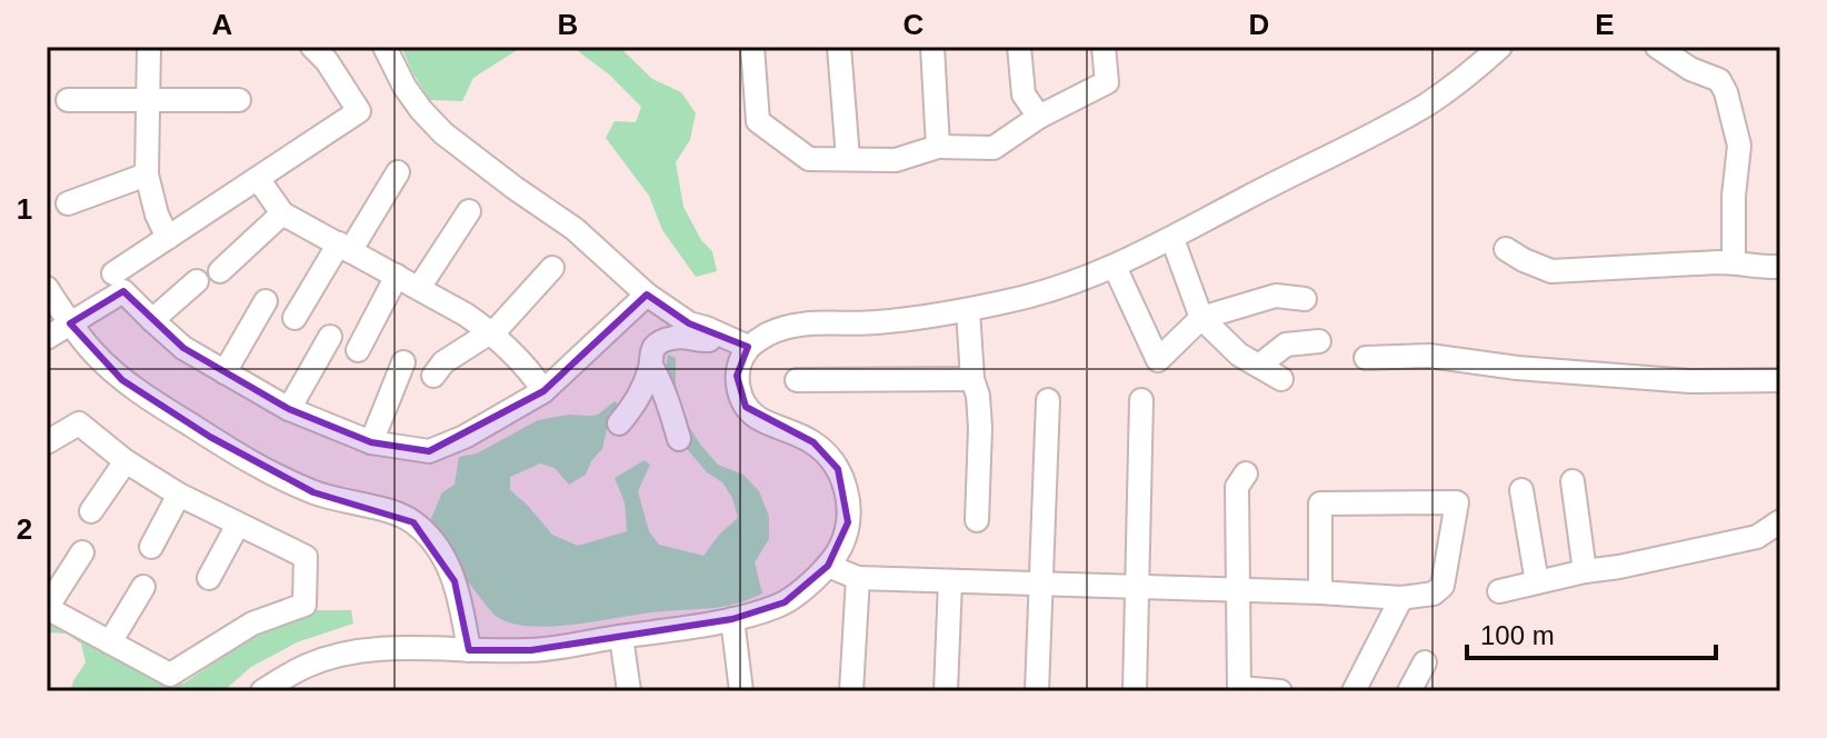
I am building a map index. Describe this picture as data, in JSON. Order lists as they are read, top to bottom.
{
  "scale_bar": "100 m",
  "grid": {
    "columns": [
      "A",
      "B",
      "C",
      "D",
      "E"
    ],
    "rows": ["1", "2"]
  }
}
